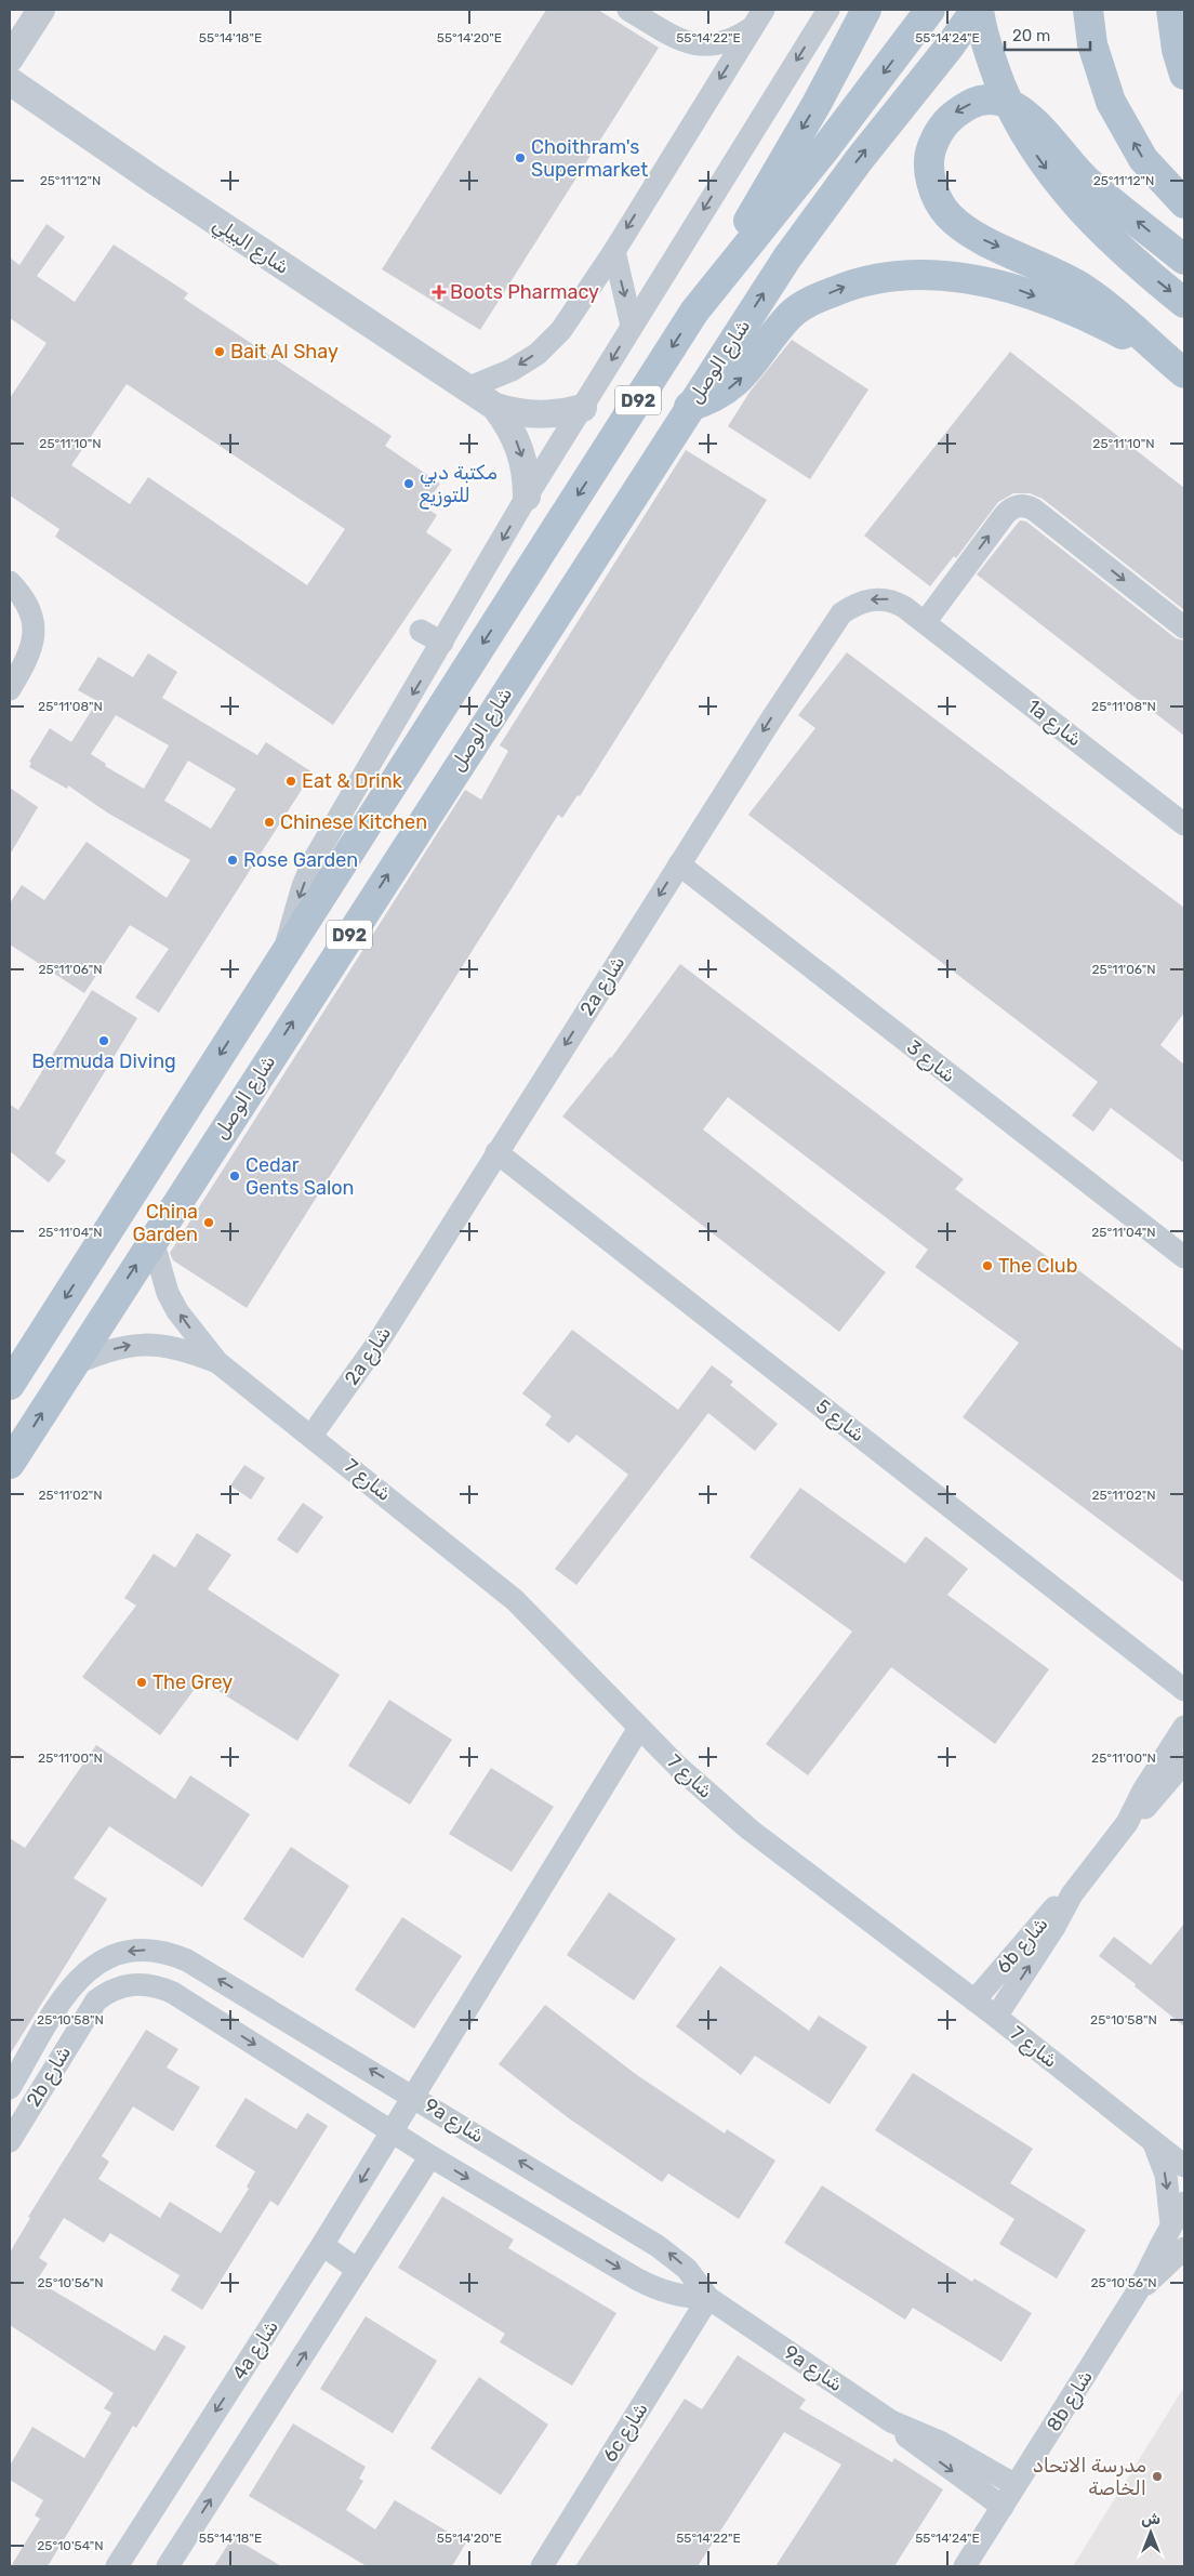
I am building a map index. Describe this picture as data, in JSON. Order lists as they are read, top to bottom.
{
  "streets": {
    "main road": ["شارع الوصل", "D92"],
    "street": [
      "شارع البيلي",
      "1a شارع",
      "2a شارع",
      "شارع 3",
      "شارع 5",
      "شارع 7",
      "6b شارع",
      "2b شارع",
      "9a شارع",
      "4a شارع",
      "8b شارع",
      "6c شارع"
    ]
  },
  "crossings": [
    ["شارع الوصل", "شارع 7"],
    ["1a شارع", "2a شارع"],
    ["2a شارع", "شارع 3"],
    ["2a شارع", "شارع 5"],
    ["2a شارع", "شارع 7"],
    ["شارع 7", "6b شارع"],
    ["شارع 7", "4a شارع"],
    ["2b شارع", "9a شارع"],
    ["2b شارع", "4a شارع"],
    ["9a شارع", "4a شارع"],
    ["9a شارع", "8b شارع"],
    ["9a شارع", "6c شارع"]
  ],
  "one_way": ["2a شارع"],
  "places": {
    "other": [
      "Choithram's Supermarket",
      "Bait Al Shay",
      "مكتبة دبي للتوزيع",
      "Eat & Drink",
      "Chinese Kitchen",
      "Rose Garden",
      "Bermuda Diving",
      "Cedar Gents Salon",
      "China Garden",
      "The Club",
      "The Grey",
      "مدرسة الاتحاد الخاصة"
    ],
    "health": ["Boots Pharmacy"]
  },
  "scale_bar": "20 m",
  "north": "top",
  "coordinates": [
    "55°14'18\"E",
    "55°14'20\"E",
    "55°14'22\"E",
    "55°14'24\"E",
    "25°11'12\"N",
    "25°11'10\"N",
    "25°11'08\"N",
    "25°11'06\"N",
    "25°11'04\"N",
    "25°11'02\"N",
    "25°11'00\"N",
    "25°10'58\"N",
    "25°10'56\"N",
    "25°10'54\"N"
  ]
}
